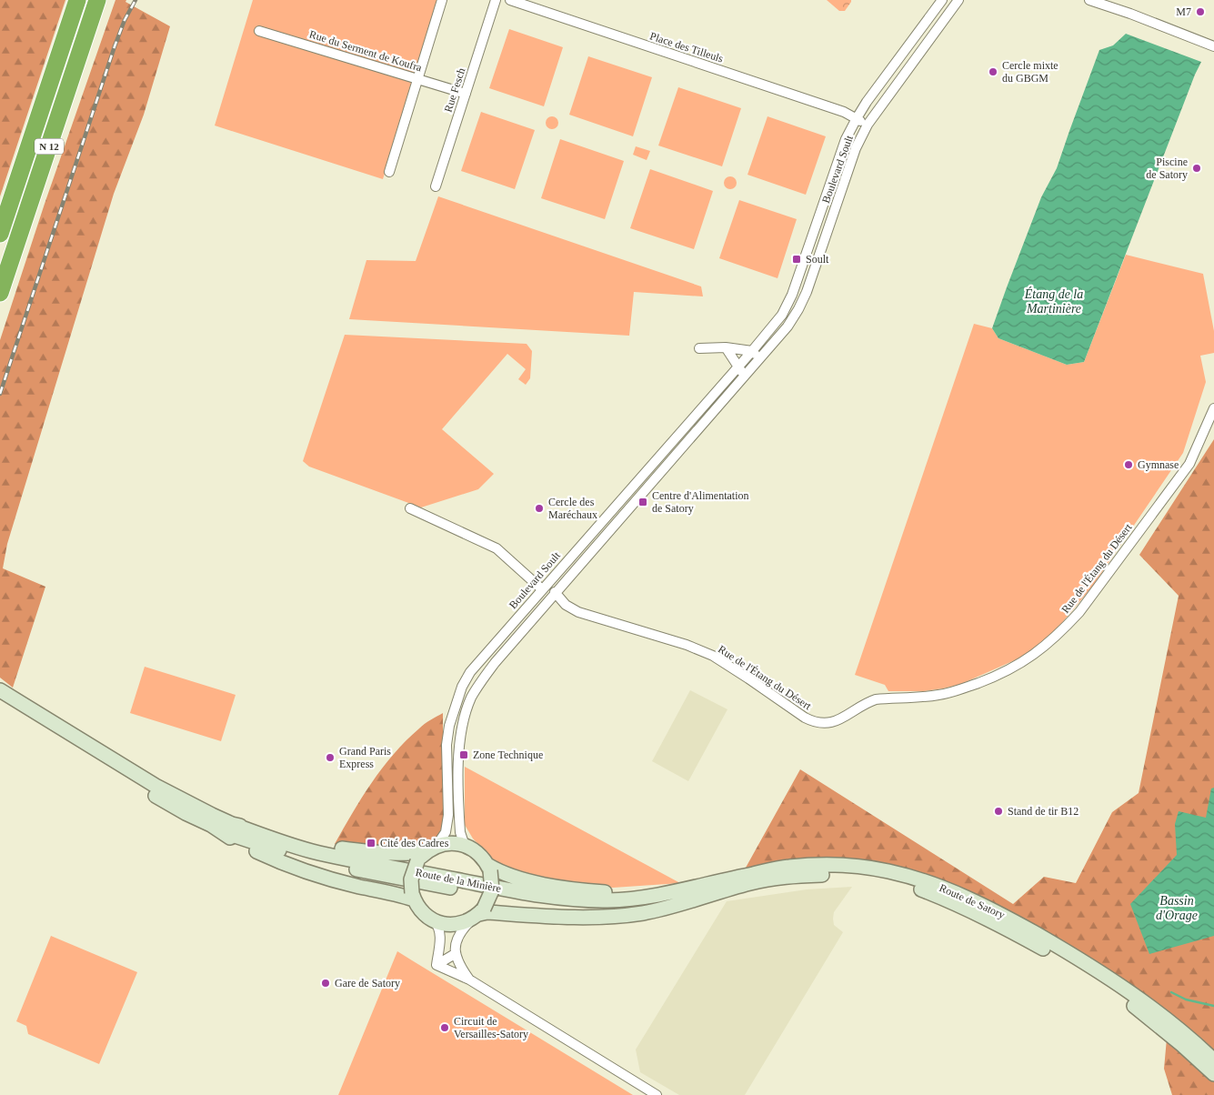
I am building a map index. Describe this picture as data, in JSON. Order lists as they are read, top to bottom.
{
  "streets": {
    "highway": ["N 12"],
    "main road": ["Route de la Minière", "Route de Satory"],
    "street": [
      "Place des Tilleuls",
      "Rue du Serment de Koufra",
      "Rue Fesch",
      "Boulevard Soult",
      "Rue de l'Étang du Désert"
    ]
  },
  "crossings": [
    ["Place des Tilleuls", "Boulevard Soult"],
    ["Rue du Serment de Koufra", "Rue Fesch"],
    ["Boulevard Soult", "Rue de l'Étang du Désert"],
    ["Route de la Minière", "Route de Satory"]
  ],
  "water": ["Étang de la Martinière", "Bassin d'Orage"],
  "places": {
    "other": [
      "M7",
      "Cercle mixte du GBGM",
      "Piscine de Satory",
      "Gymnase",
      "Cercle des Maréchaux",
      "Grand Paris Express",
      "Stand de tir B12",
      "Gare de Satory",
      "Circuit de Versailles-Satory"
    ],
    "transit": [
      "Soult",
      "Centre d'Alimentation de Satory",
      "Zone Technique",
      "Cité des Cadres"
    ]
  }
}
